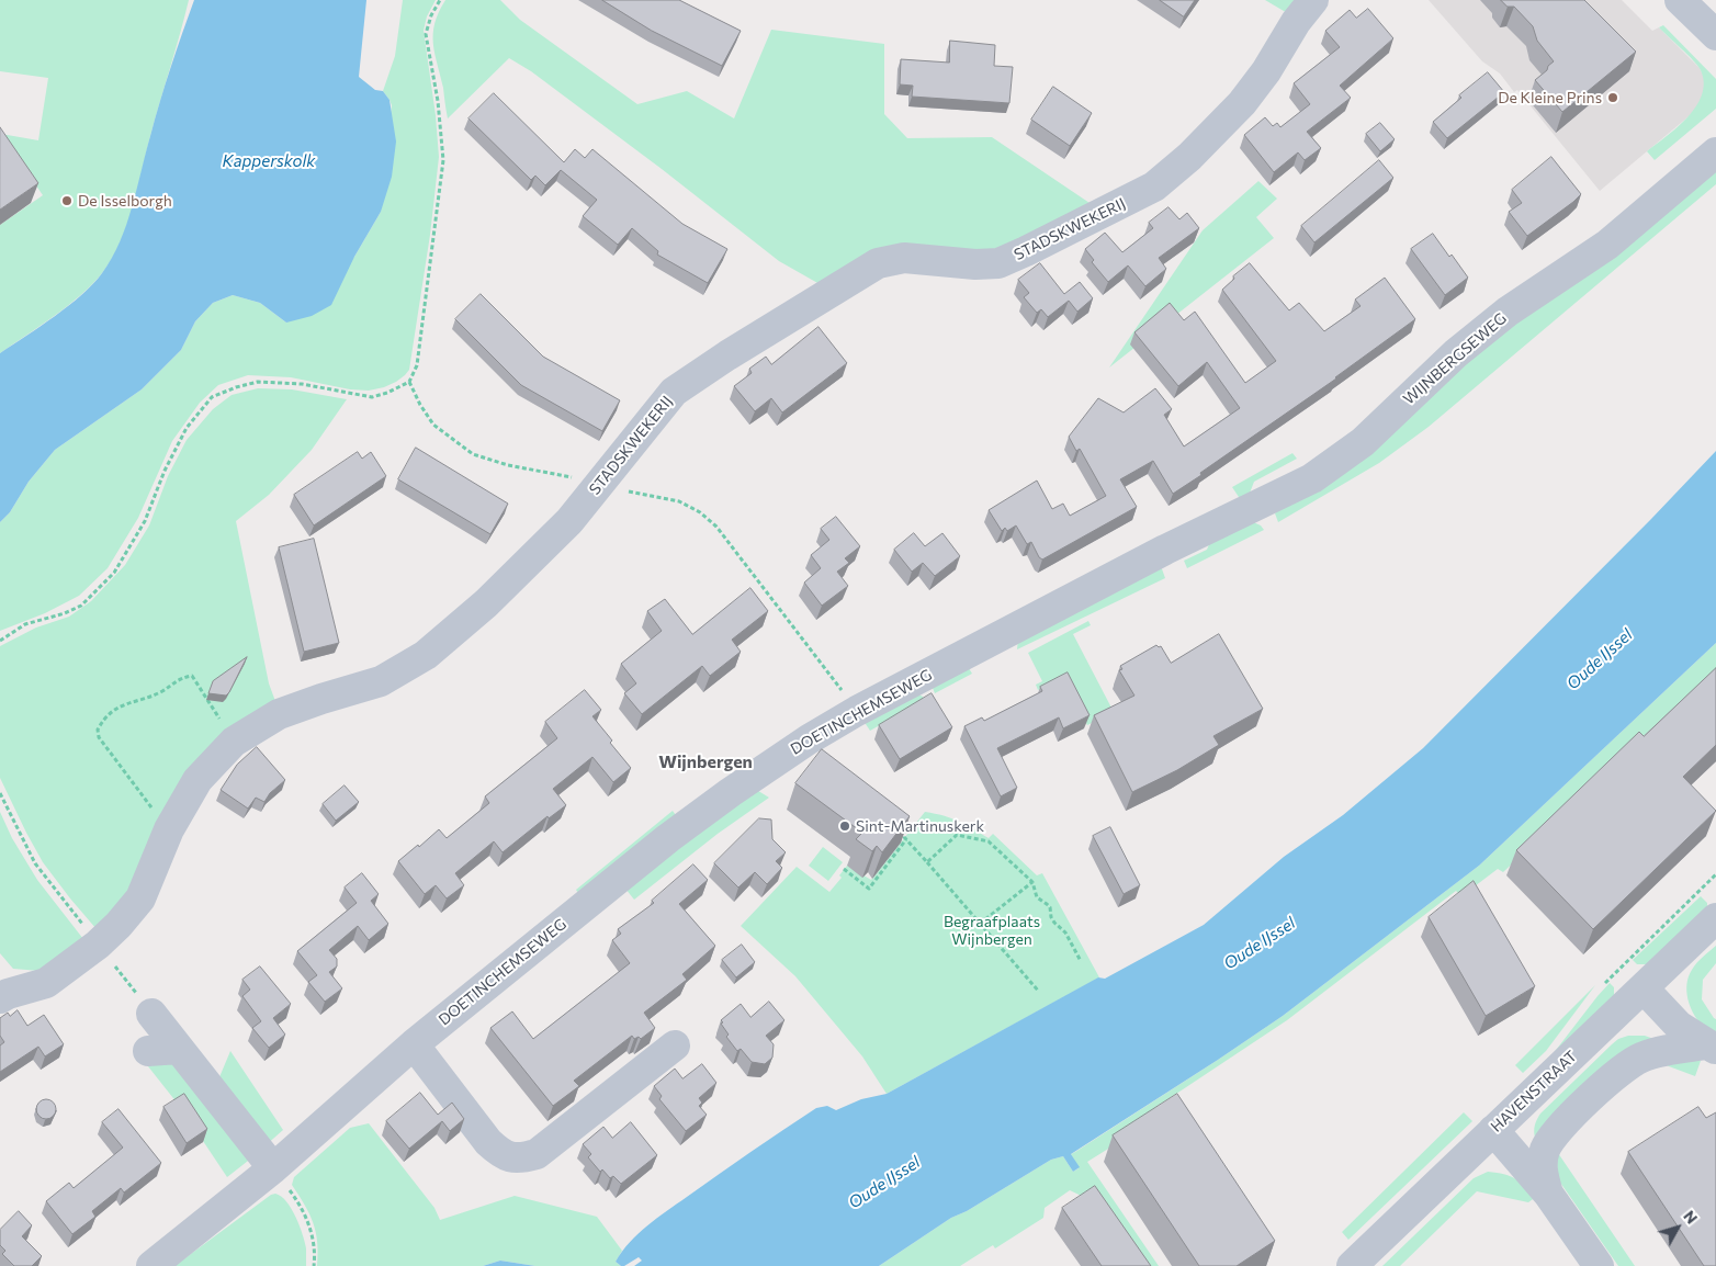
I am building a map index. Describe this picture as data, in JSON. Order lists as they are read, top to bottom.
{
  "streets": {
    "street": [
      "STADSKWEKERIJ",
      "WIJNBERGSEWEG",
      "DOETINCHEMSEWEG",
      "HAVENSTRAAT"
    ]
  },
  "crossings": [
    ["WIJNBERGSEWEG", "DOETINCHEMSEWEG"]
  ],
  "districts": ["Wijnbergen"],
  "water": ["Kapperskolk", "Oude IJssel"],
  "parks": ["Begraafplaats Wijnbergen"],
  "places": ["De Kleine Prins", "De Isselborgh", "Sint-Martinuskerk"],
  "north": "top right"
}
